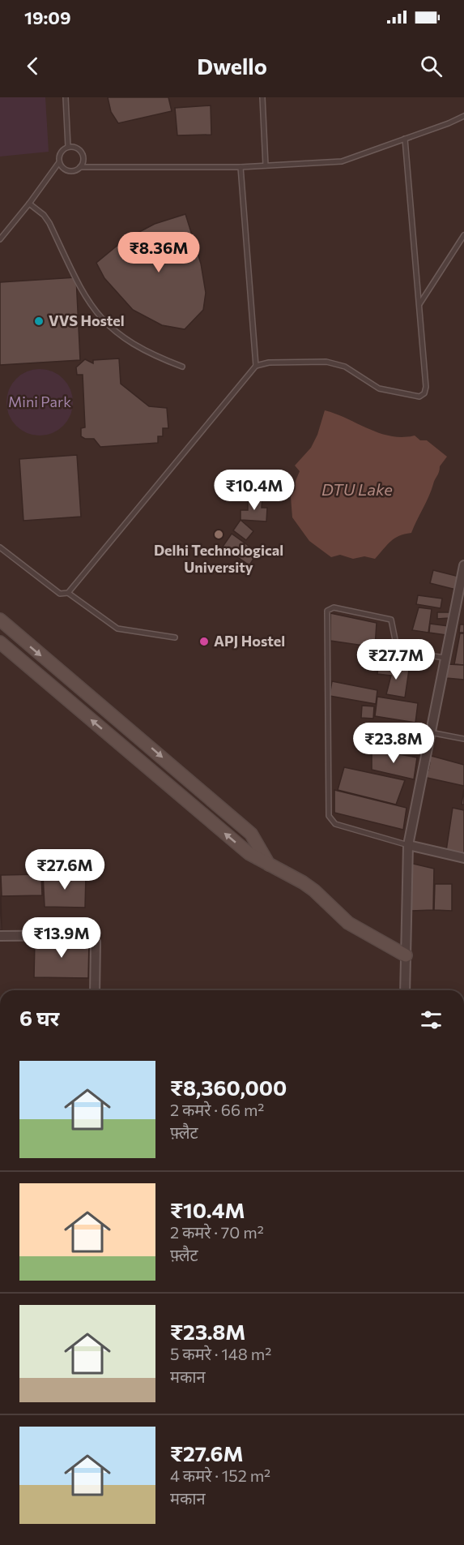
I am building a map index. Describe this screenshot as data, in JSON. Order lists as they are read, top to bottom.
{
  "water": ["DTU Lake"],
  "parks": ["Mini Park"],
  "places": ["VVS Hostel", "Delhi Technological University", "APJ Hostel"],
  "page": {
    "status": "19:09",
    "header": "Dwello",
    "price": [
      "₹8.36M",
      "₹10.4M",
      "₹27.7M",
      "₹23.8M",
      "₹27.6M",
      "₹13.9M"
    ],
    "heading": "6 घर",
    "list": [
      {
        "name": "₹8,360,000",
        "note": "2 कमरे · 66 m² · फ़्लैट"
      },
      {
        "name": "₹10.4M",
        "note": "2 कमरे · 70 m² · फ़्लैट"
      },
      {
        "name": "₹23.8M",
        "note": "5 कमरे · 148 m² · मकान"
      },
      {
        "name": "₹27.6M",
        "note": "4 कमरे · 152 m² · मकान"
      }
    ]
  }
}
